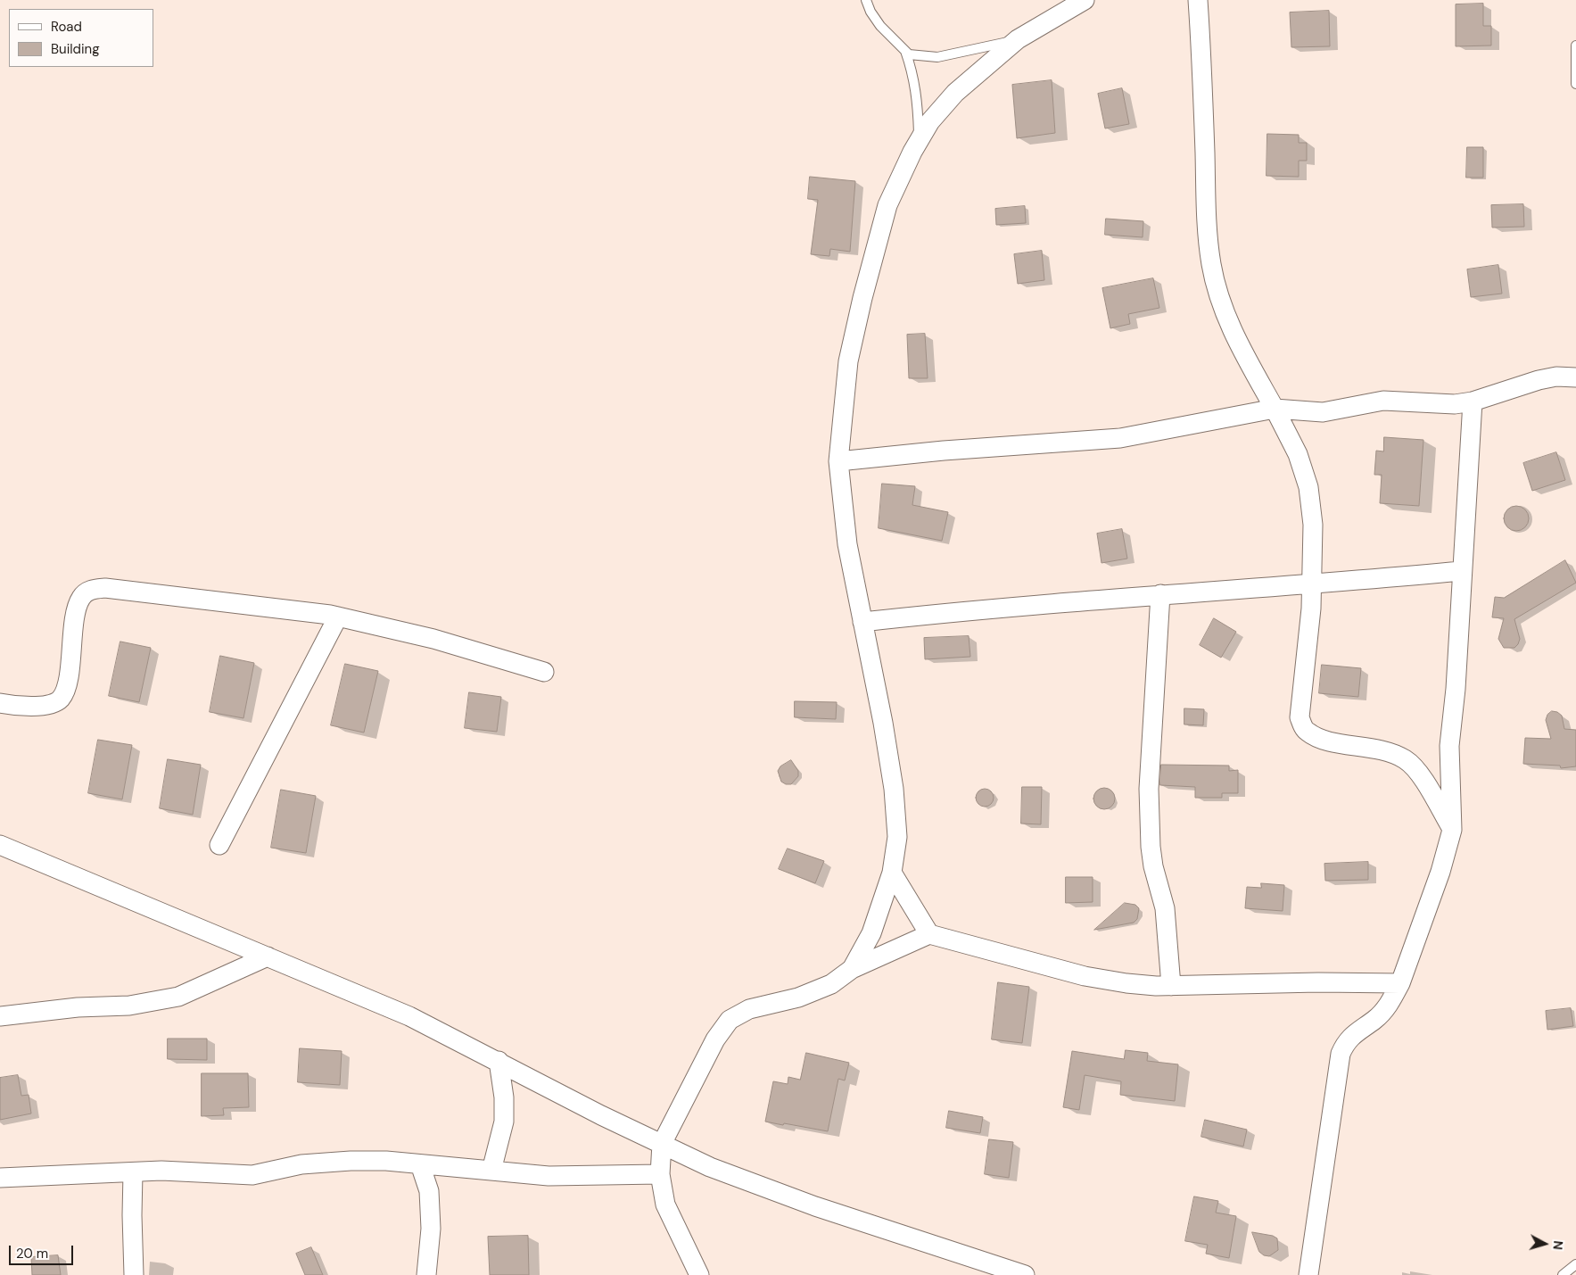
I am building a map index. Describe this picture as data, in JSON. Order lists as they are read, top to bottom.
{
  "legend": ["Road", "Building"],
  "scale_bar": "20 m",
  "north": "right"
}
